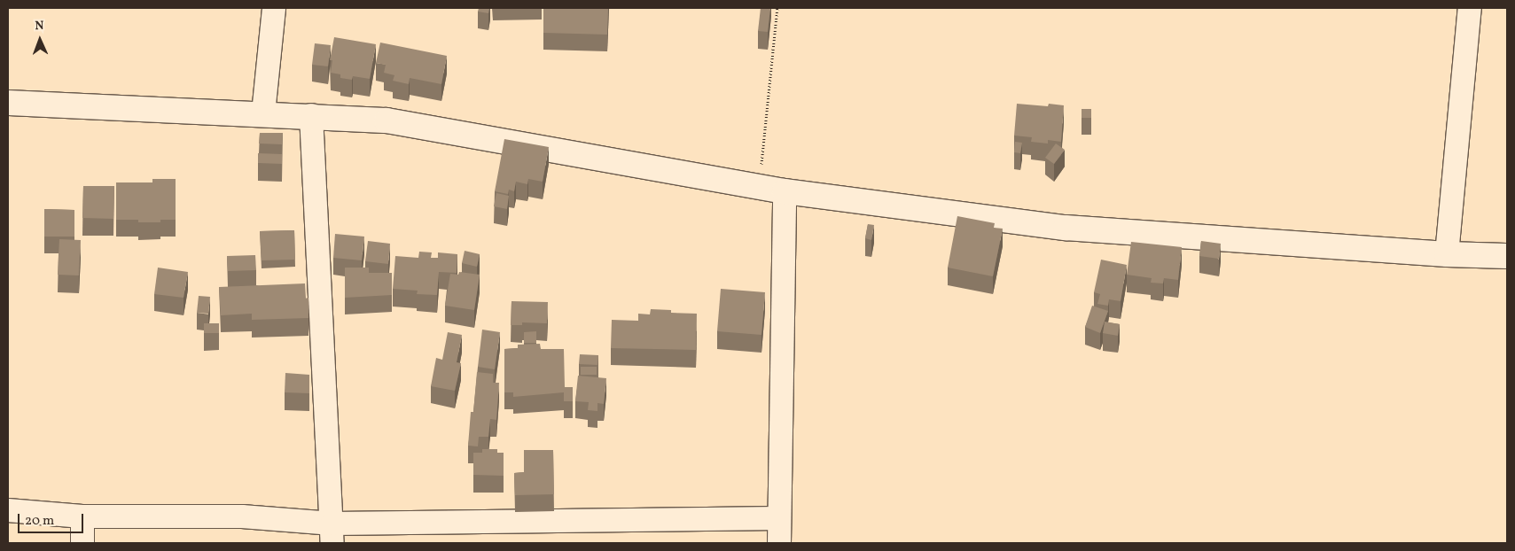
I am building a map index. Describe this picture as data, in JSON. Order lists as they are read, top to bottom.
{
  "scale_bar": "20 m",
  "north": "top"
}
